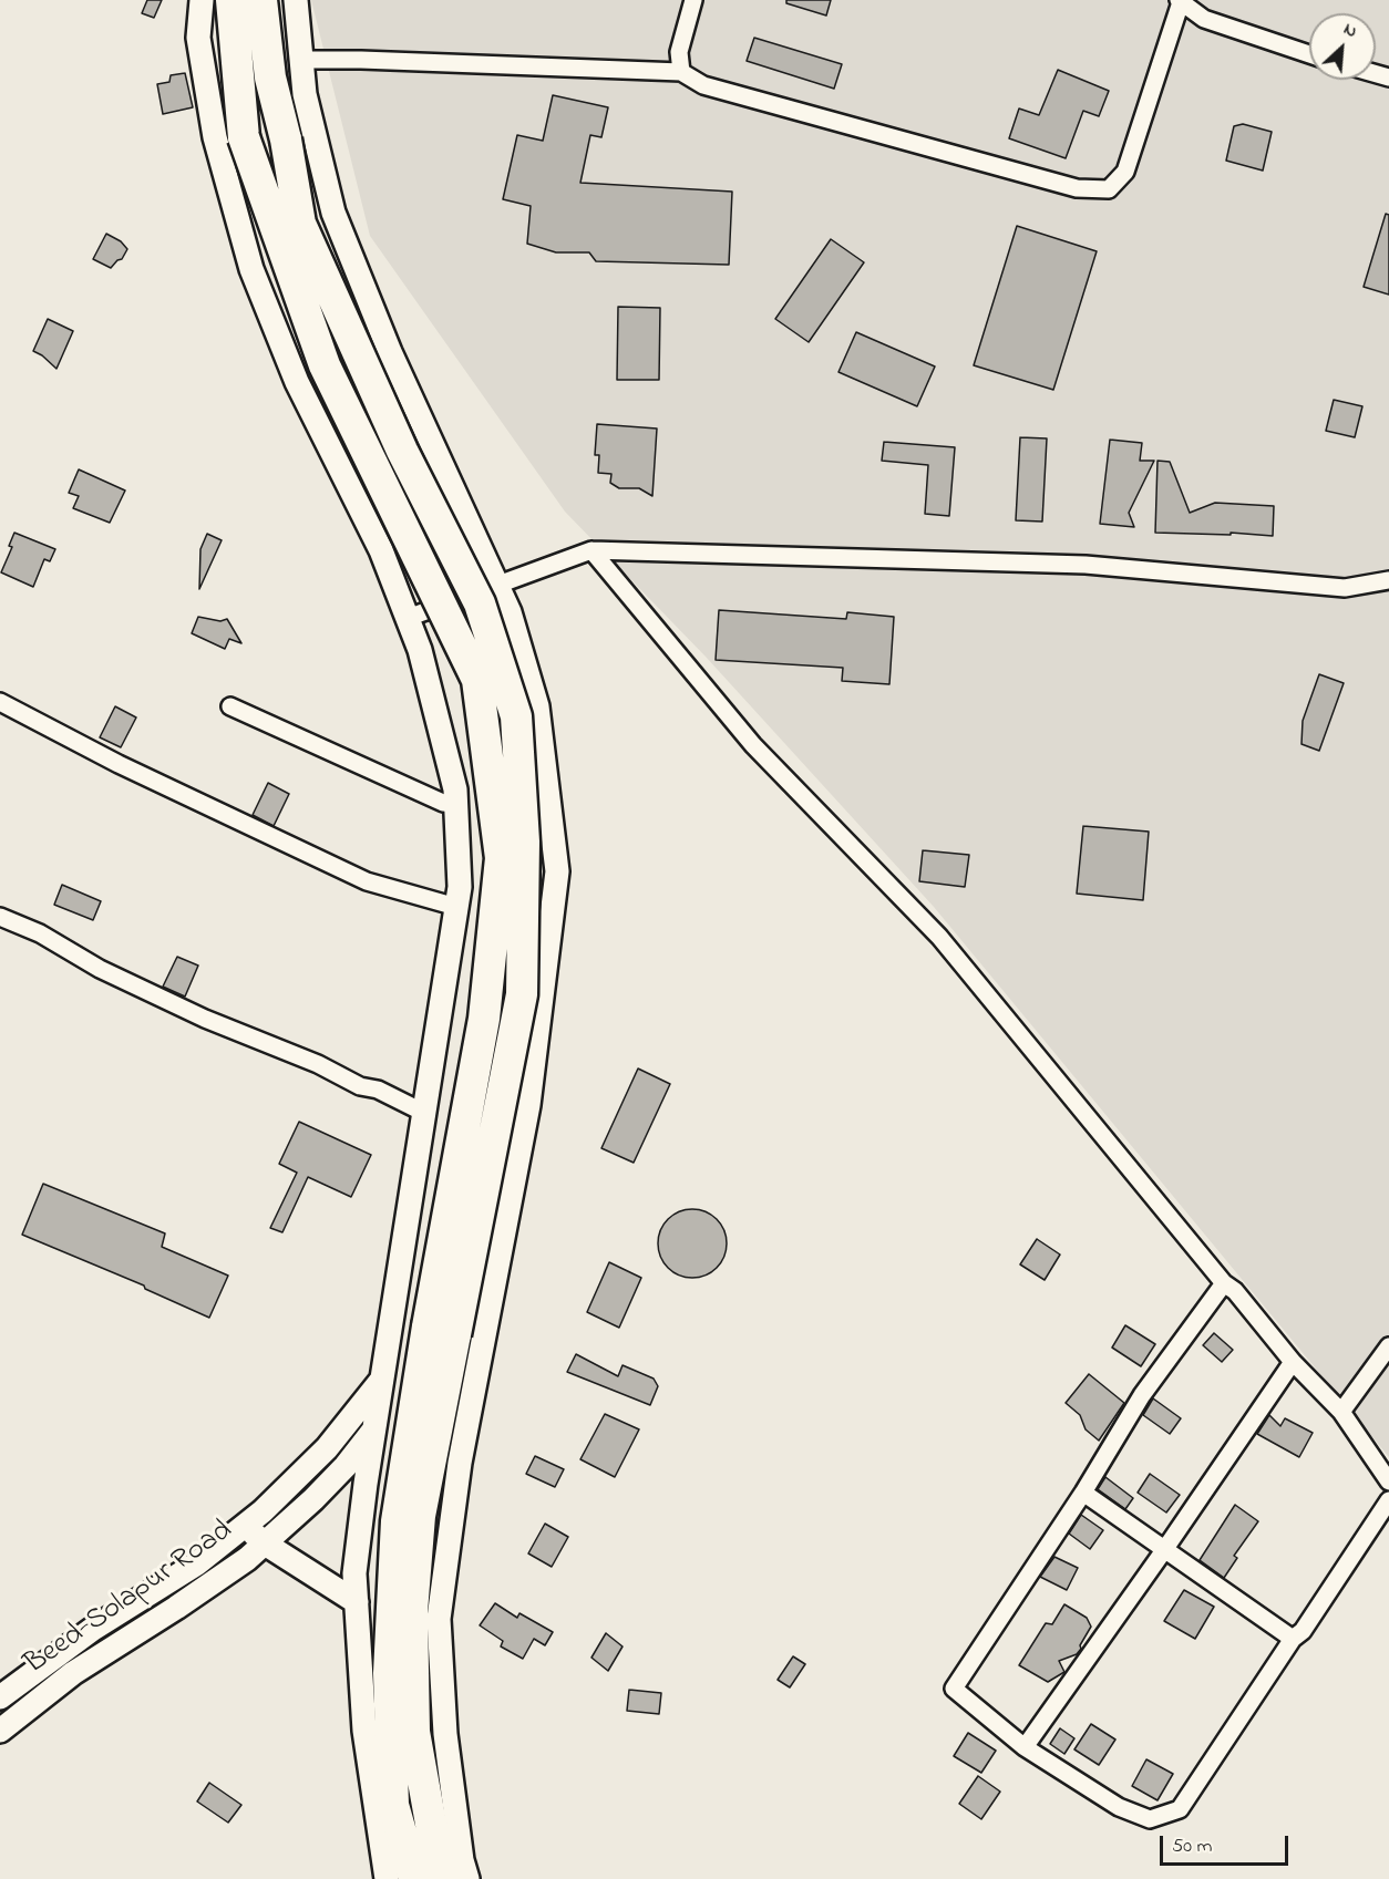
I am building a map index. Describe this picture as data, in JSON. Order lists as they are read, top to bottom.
{
  "streets": {
    "street": ["Beed-Solapur Road"]
  },
  "scale_bar": "50 m",
  "north": "top right"
}
